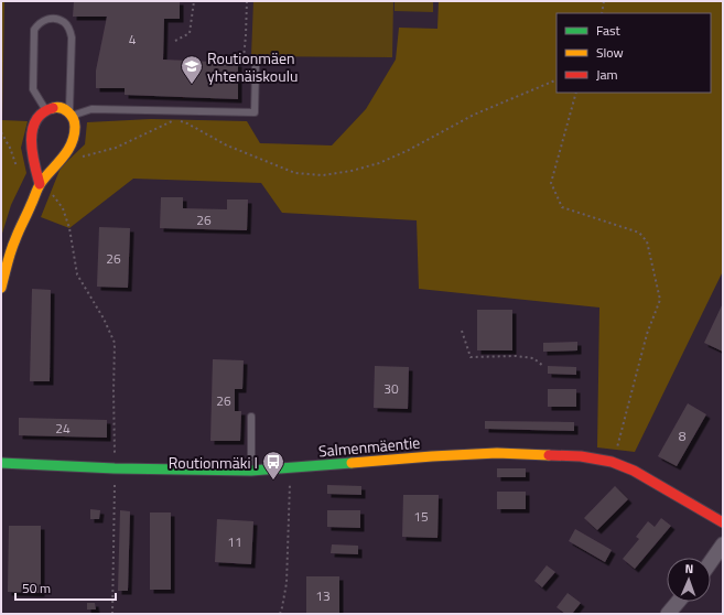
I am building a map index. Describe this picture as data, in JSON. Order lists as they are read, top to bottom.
{
  "streets": {
    "street": ["Salmenmäentie"]
  },
  "places": {
    "school or university": ["Routionmäen yhtenäiskoulu"],
    "bus stop": ["Routionmäki I"]
  },
  "house_numbers": [
    "4",
    "26",
    "26",
    "30",
    "26",
    "24",
    "8",
    "15",
    "11",
    "13"
  ],
  "legend": ["Fast", "Slow", "Jam"],
  "scale_bar": "50 m",
  "north": "top"
}
